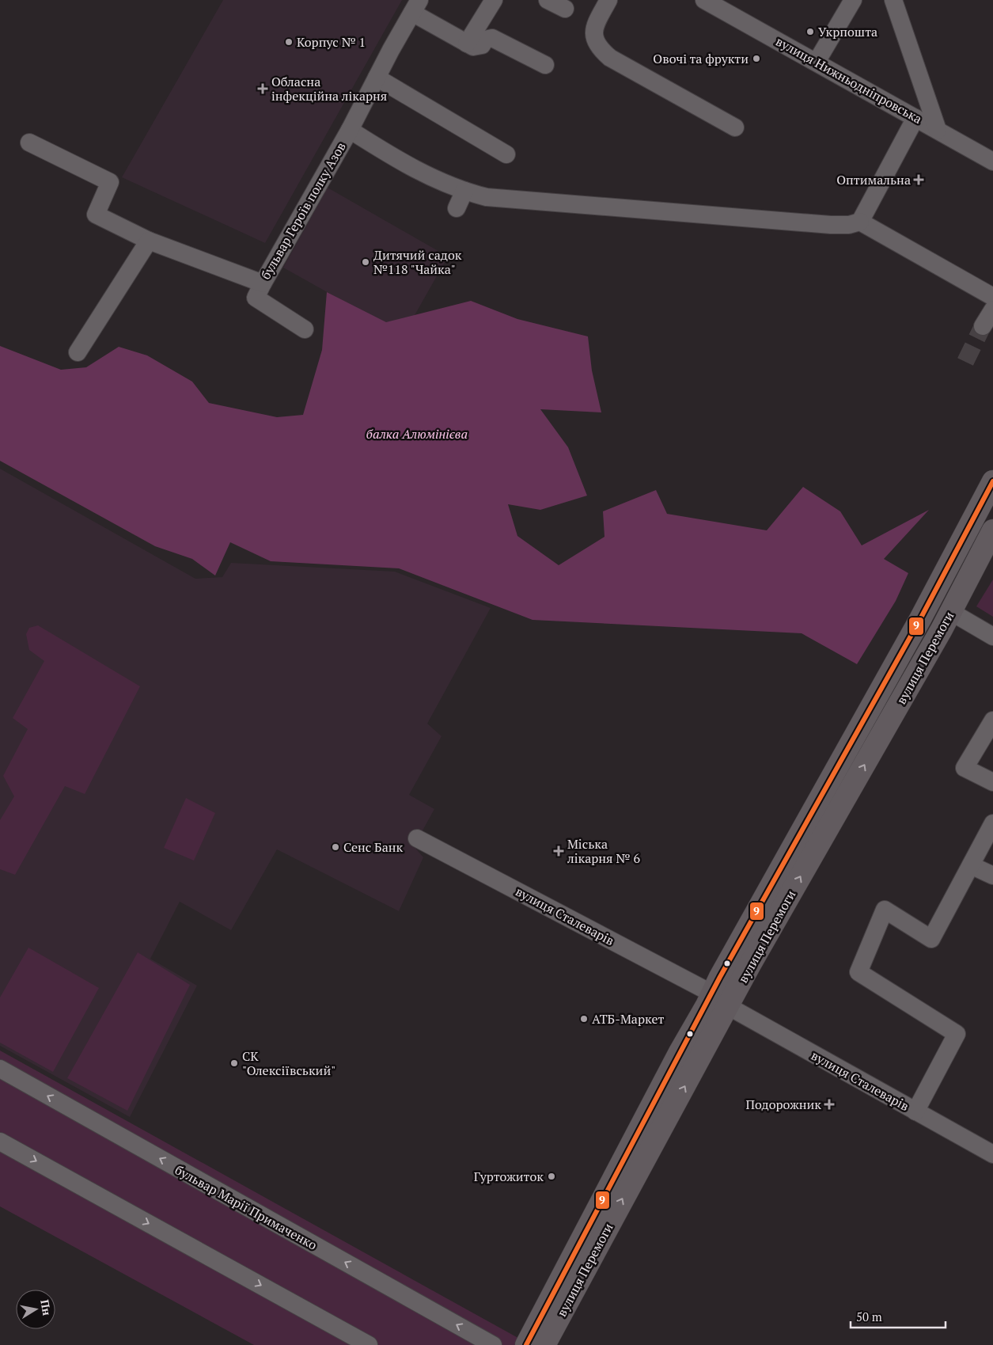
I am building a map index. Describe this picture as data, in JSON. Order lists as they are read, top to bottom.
{
  "streets": {
    "main road": ["вулиця Перемоги"],
    "street": [
      "вулиця Нижньодніпровська",
      "бульвар Героїв полку Азов",
      "вулиця Сталеварів",
      "бульвар Марії Примаченко"
    ]
  },
  "crossings": [
    ["вулиця Перемоги", "вулиця Сталеварів"]
  ],
  "parks": ["балка Алюмінієва"],
  "places": {
    "other": [
      "Укрпошта",
      "Корпус № 1",
      "Овочі та фрукти",
      "Дитячий садок №118 \"Чайка\"",
      "Сенс Банк",
      "АТБ-Маркет",
      "СК \"Олексіївський\"",
      "Гуртожиток"
    ],
    "health": [
      "Обласна інфекційна лікарня",
      "Оптимальна",
      "Мiська лiкарня № 6",
      "Подорожник"
    ]
  },
  "lines": ["transit line 9"],
  "scale_bar": "50 m",
  "north": "right"
}
